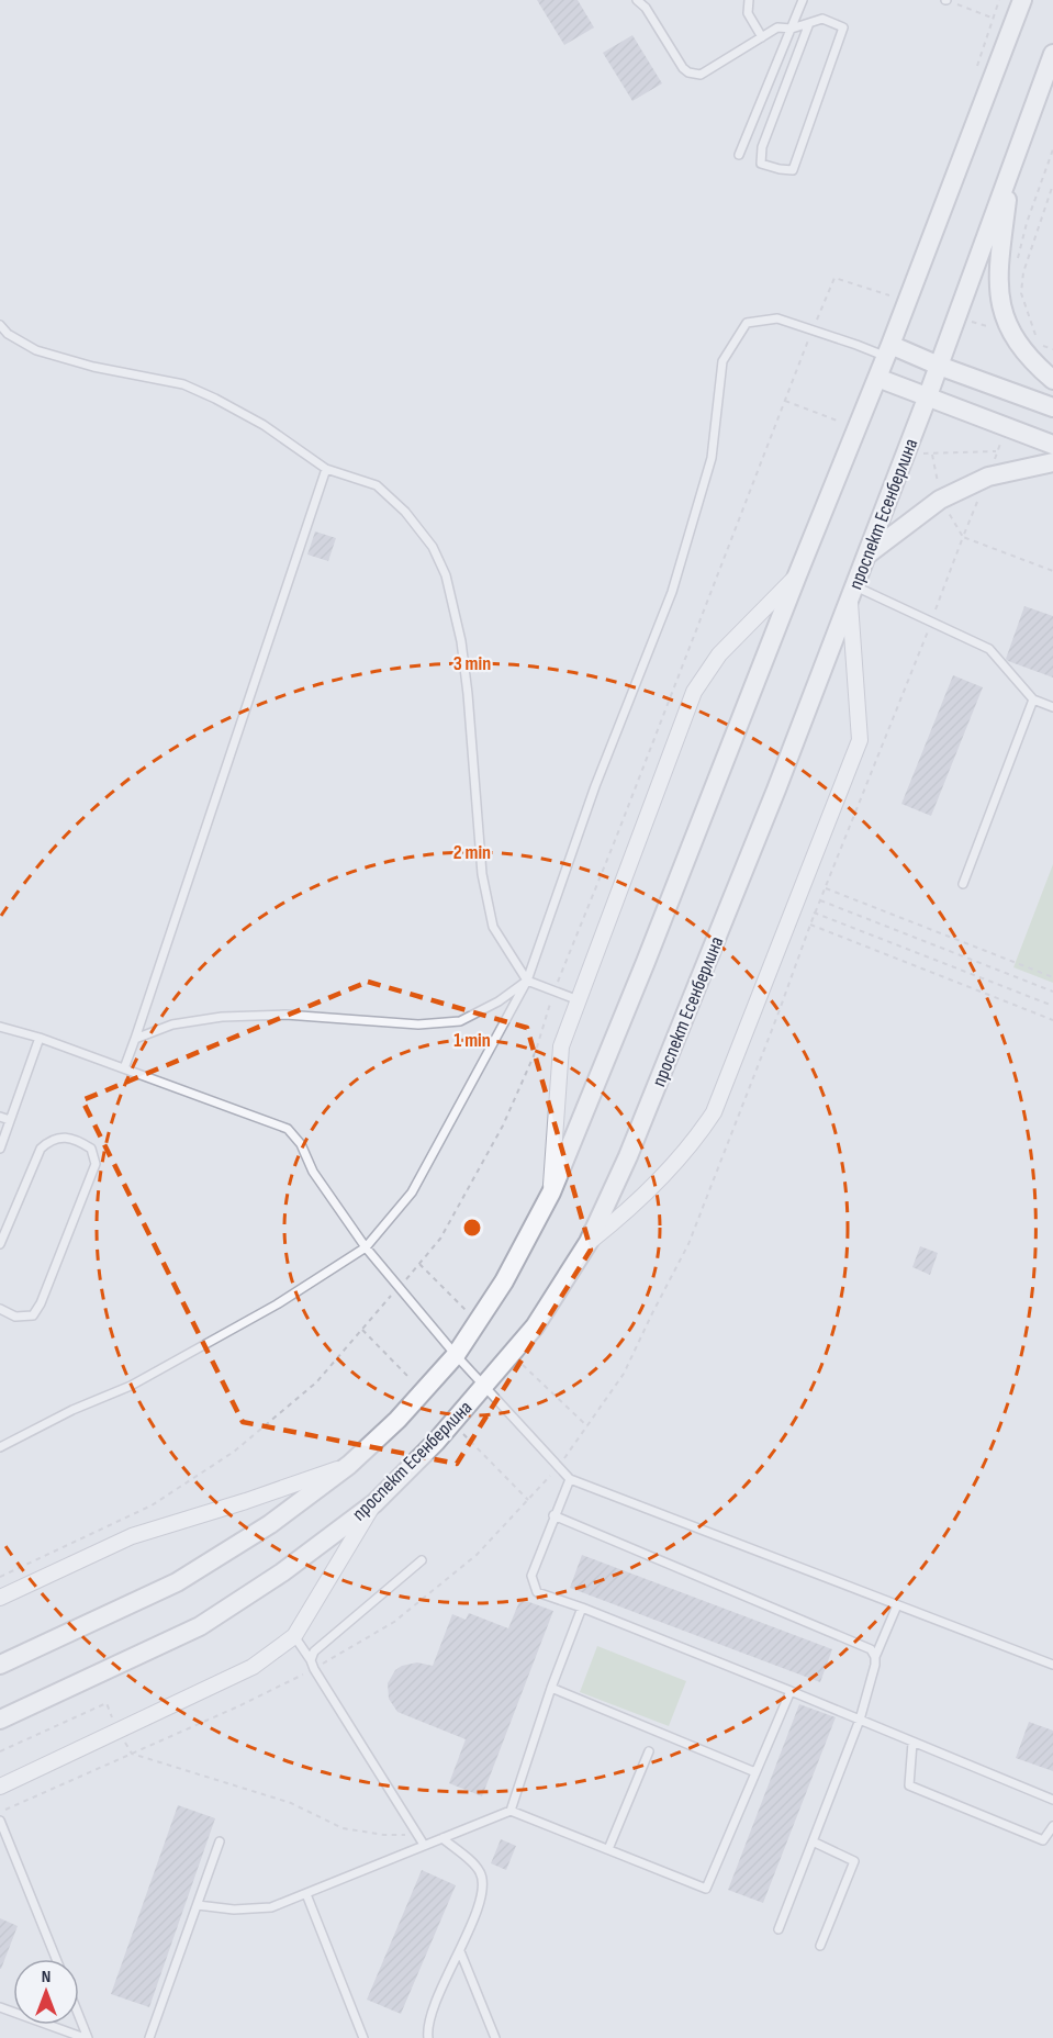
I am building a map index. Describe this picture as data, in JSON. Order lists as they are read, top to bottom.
{
  "streets": {
    "street": ["проспект Есенберлина"]
  },
  "north": "top",
  "rings": ["3 min", "2 min", "1 min"]
}
